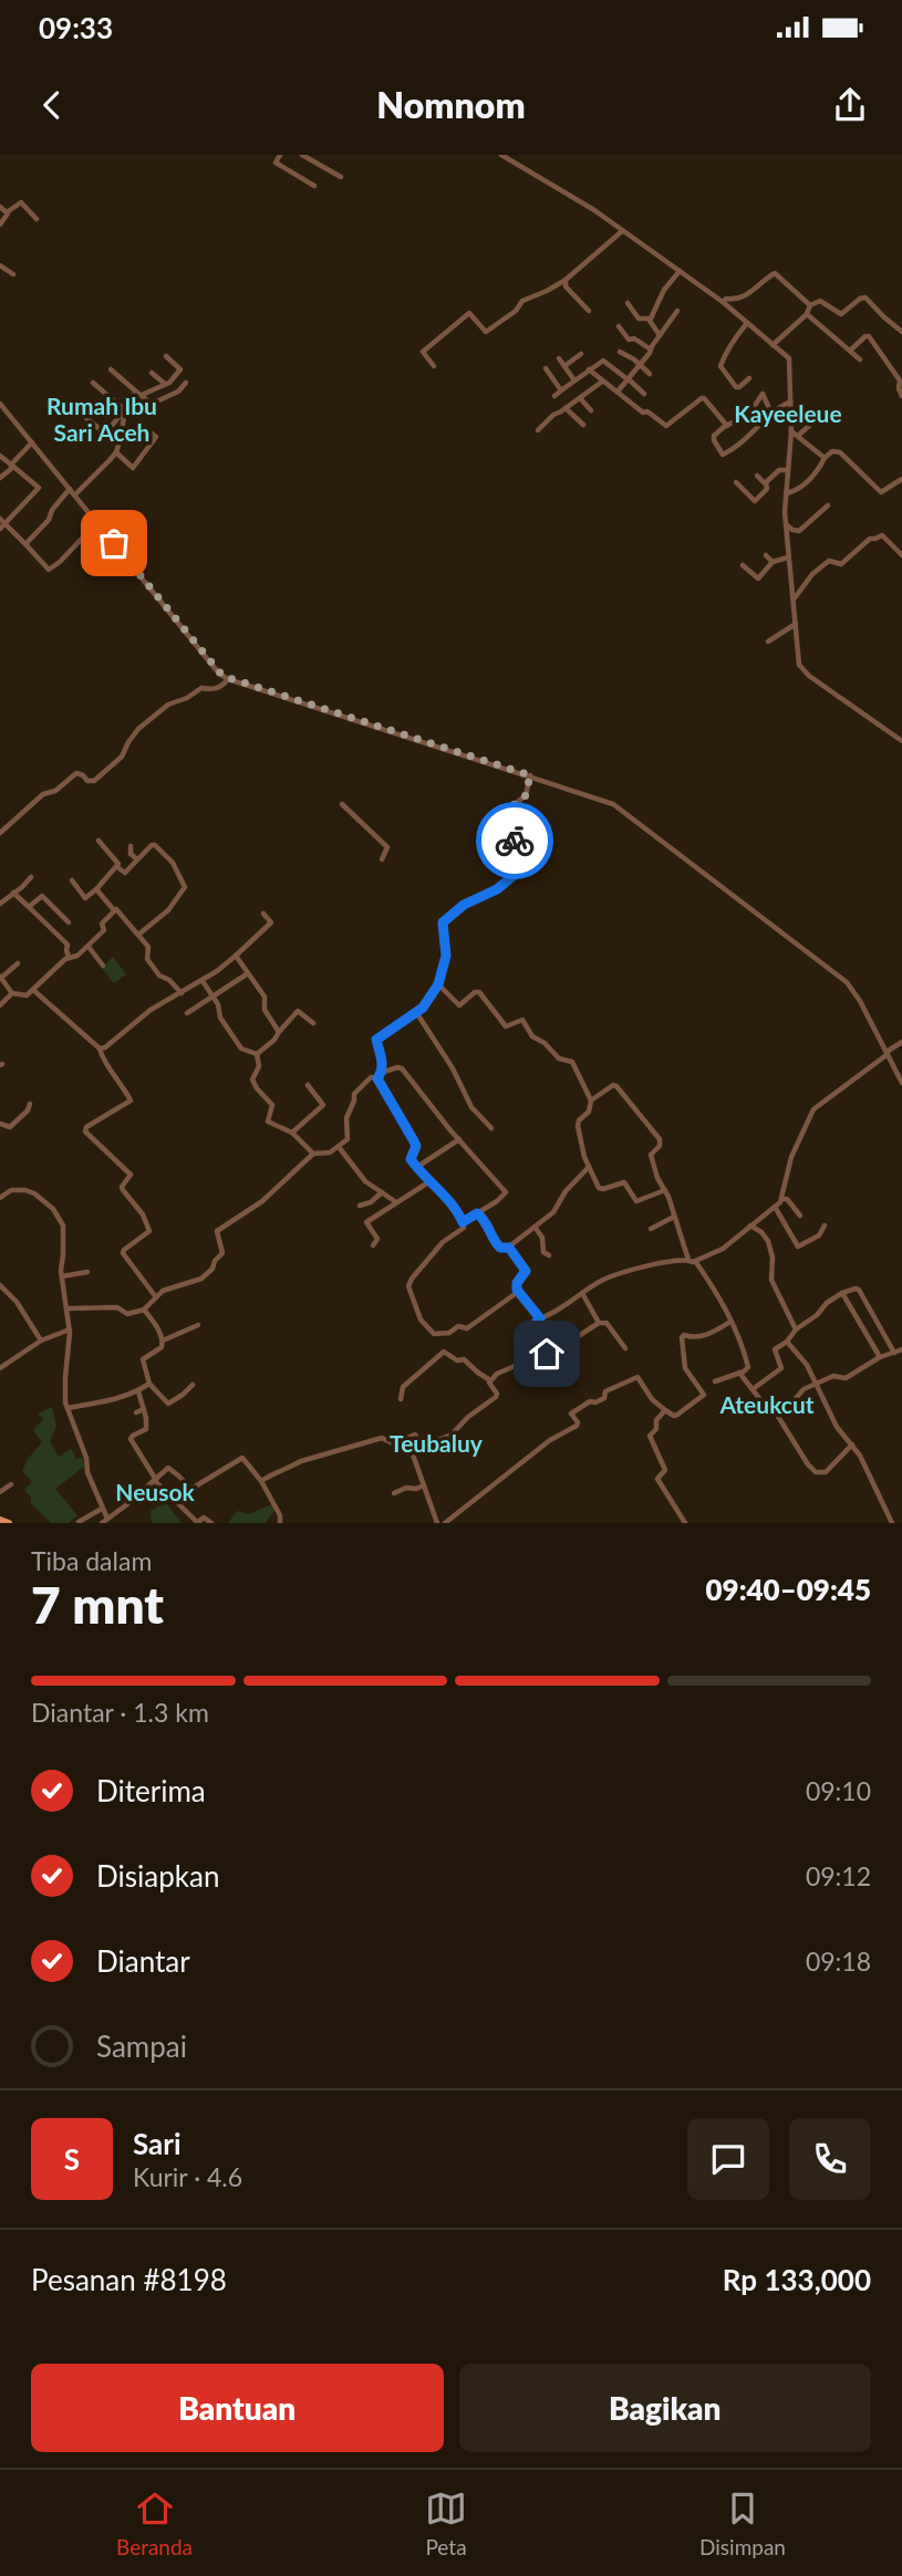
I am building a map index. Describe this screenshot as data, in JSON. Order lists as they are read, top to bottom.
{
  "districts": [
    "Rumah Ibu Sari Aceh",
    "Kayeeleue",
    "Ateukcut",
    "Teubaluy",
    "Neusok"
  ],
  "page": {
    "status": "09:33",
    "header": "Nomnom",
    "heading": ["7 mnt", "Tiba dalam", "09:40–09:45"],
    "panel": [
      "Sari",
      "Kurir · 4.6",
      "Pesanan #8198",
      "Rp 133,000"
    ],
    "bar": "Diantar · 1.3 km",
    "list": [
      ["Diterima", "09:10"],
      ["Disiapkan", "09:12"],
      ["Diantar", "09:18"],
      "Sampai"
    ],
    "round": "S",
    "buttons": ["Bantuan", "Bagikan"],
    "tabs": ["Beranda", "Peta", "Disimpan"]
  }
}
